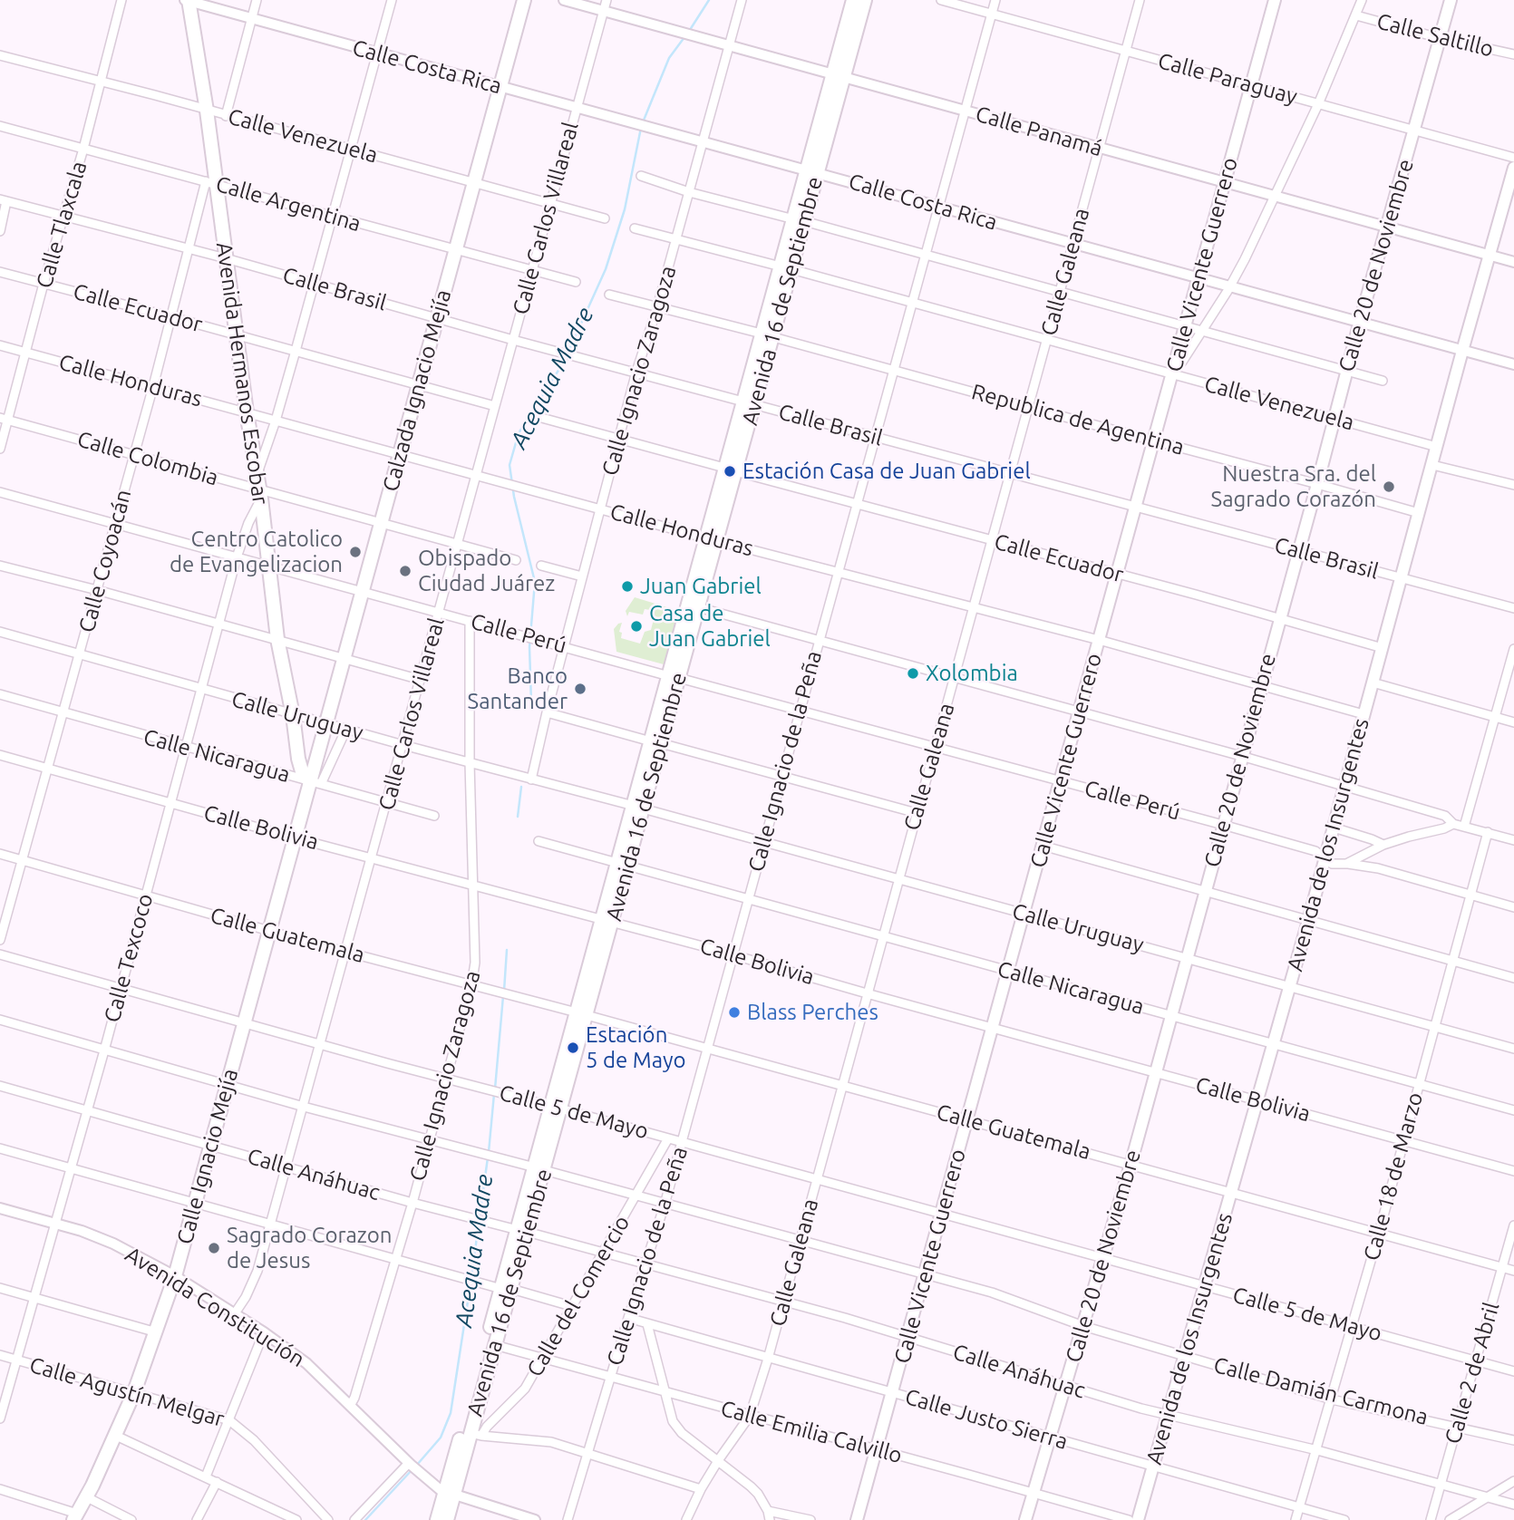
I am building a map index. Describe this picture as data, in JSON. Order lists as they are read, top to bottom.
{
  "streets": {
    "main road": [
      "Calle Vicente Guerrero",
      "Calle 20 de Noviembre",
      "Avenida 16 de Septiembre",
      "Avenida Hermanos Escobar",
      "Calzada Ignacio Mejía",
      "Avenida de los Insurgentes",
      "Calle Ignacio Mejía"
    ],
    "street": [
      "Calle Saltillo",
      "Calle Costa Rica",
      "Calle Paraguay",
      "Calle Panamá",
      "Calle Venezuela",
      "Calle Argentina",
      "Calle Carlos Villareal",
      "Calle Tlaxcala",
      "Calle Galeana",
      "Calle Brasil",
      "Calle Ecuador",
      "Calle Ignacio Zaragoza",
      "Calle Honduras",
      "Republica de Agentina",
      "Calle Colombia",
      "Calle Coyoacán",
      "Calle Perú",
      "Calle Uruguay",
      "Calle Nicaragua",
      "Calle Ignacio de la Peña",
      "Calle Bolivia",
      "Calle Guatemala",
      "Calle Texcoco",
      "Calle 5 de Mayo",
      "Calle Anáhuac",
      "Calle 18 de Marzo",
      "Calle del Comercio",
      "Avenida Constitución",
      "Calle 2 de Abril",
      "Calle Damián Carmona",
      "Calle Agustín Melgar",
      "Calle Justo Sierra",
      "Calle Emilia Calvillo"
    ]
  },
  "crossings": [
    ["Calle Saltillo", "Calle 20 de Noviembre"],
    ["Calle Costa Rica", "Calle Carlos Villareal"],
    ["Calle Costa Rica", "Calle Vicente Guerrero"],
    ["Calle Costa Rica", "Calle 20 de Noviembre"],
    ["Calle Costa Rica", "Calle Galeana"],
    ["Calle Costa Rica", "Avenida 16 de Septiembre"],
    ["Calle Costa Rica", "Calle Ignacio Zaragoza"],
    ["Calle Costa Rica", "Avenida Hermanos Escobar"],
    ["Calle Costa Rica", "Calzada Ignacio Mejía"],
    ["Calle Costa Rica", "Calle Ignacio de la Peña"],
    ["Calle Costa Rica", "Avenida de los Insurgentes"],
    ["Calle Paraguay", "Calle Vicente Guerrero"],
    ["Calle Paraguay", "Calle 20 de Noviembre"],
    ["Calle Paraguay", "Calle Galeana"],
    ["Calle Paraguay", "Calle Ignacio de la Peña"],
    ["Calle Panamá", "Calle Carlos Villareal"],
    ["Calle Panamá", "Calle Vicente Guerrero"],
    ["Calle Panamá", "Calle 20 de Noviembre"],
    ["Calle Panamá", "Calle Galeana"],
    ["Calle Panamá", "Avenida 16 de Septiembre"],
    ["Calle Panamá", "Calle Ignacio Zaragoza"],
    ["Calle Panamá", "Calle Ignacio de la Peña"],
    ["Calle Panamá", "Avenida de los Insurgentes"],
    ["Calle Venezuela", "Calle Carlos Villareal"],
    ["Calle Venezuela", "Calle Tlaxcala"],
    ["Calle Venezuela", "Calle Vicente Guerrero"],
    ["Calle Venezuela", "Calle 20 de Noviembre"],
    ["Calle Venezuela", "Calle Galeana"],
    ["Calle Venezuela", "Avenida 16 de Septiembre"],
    ["Calle Venezuela", "Calle Ignacio Zaragoza"],
    ["Calle Venezuela", "Avenida Hermanos Escobar"],
    ["Calle Venezuela", "Calzada Ignacio Mejía"],
    ["Calle Venezuela", "Calle Ignacio de la Peña"],
    ["Calle Venezuela", "Avenida de los Insurgentes"],
    ["Calle Argentina", "Calle Carlos Villareal"],
    ["Calle Argentina", "Calle Tlaxcala"],
    ["Calle Argentina", "Avenida Hermanos Escobar"],
    ["Calle Argentina", "Calzada Ignacio Mejía"],
    ["Calle Argentina", "Calle Coyoacán"],
    ["Calle Carlos Villareal", "Calle Brasil"],
    ["Calle Carlos Villareal", "Calle Ecuador"],
    ["Calle Carlos Villareal", "Calle Honduras"],
    ["Calle Carlos Villareal", "Calle Colombia"],
    ["Calle Carlos Villareal", "Calle Perú"],
    ["Calle Carlos Villareal", "Calle Uruguay"],
    ["Calle Carlos Villareal", "Calle Nicaragua"],
    ["Calle Carlos Villareal", "Calle Bolivia"],
    ["Calle Carlos Villareal", "Calle Guatemala"],
    ["Calle Carlos Villareal", "Calle 5 de Mayo"],
    ["Calle Carlos Villareal", "Calle Anáhuac"],
    ["Calle Carlos Villareal", "Avenida Constitución"],
    ["Calle Carlos Villareal", "Calle Damián Carmona"],
    ["Calle Tlaxcala", "Calle Brasil"],
    ["Calle Tlaxcala", "Calle Ecuador"],
    ["Calle Tlaxcala", "Calle Honduras"],
    ["Calle Tlaxcala", "Calle Colombia"],
    ["Calle Vicente Guerrero", "Calle Brasil"],
    ["Calle Vicente Guerrero", "Calle Ecuador"],
    ["Calle Vicente Guerrero", "Calle Honduras"],
    ["Calle Vicente Guerrero", "Republica de Agentina"],
    ["Calle Vicente Guerrero", "Calle Perú"],
    ["Calle Vicente Guerrero", "Calle Uruguay"],
    ["Calle Vicente Guerrero", "Calle Nicaragua"],
    ["Calle Vicente Guerrero", "Calle Bolivia"],
    ["Calle Vicente Guerrero", "Calle Guatemala"],
    ["Calle Vicente Guerrero", "Calle 5 de Mayo"],
    ["Calle Vicente Guerrero", "Calle Anáhuac"],
    ["Calle Vicente Guerrero", "Calle Damián Carmona"],
    ["Calle Vicente Guerrero", "Calle Justo Sierra"],
    ["Calle Vicente Guerrero", "Calle Emilia Calvillo"],
    ["Calle 20 de Noviembre", "Calle Brasil"],
    ["Calle 20 de Noviembre", "Calle Ecuador"],
    ["Calle 20 de Noviembre", "Calle Honduras"],
    ["Calle 20 de Noviembre", "Republica de Agentina"],
    ["Calle 20 de Noviembre", "Calle Perú"],
    ["Calle 20 de Noviembre", "Calle Uruguay"],
    ["Calle 20 de Noviembre", "Calle Nicaragua"],
    ["Calle 20 de Noviembre", "Calle Bolivia"],
    ["Calle 20 de Noviembre", "Calle Guatemala"],
    ["Calle 20 de Noviembre", "Calle 5 de Mayo"],
    ["Calle 20 de Noviembre", "Calle Anáhuac"],
    ["Calle 20 de Noviembre", "Calle Damián Carmona"],
    ["Calle 20 de Noviembre", "Calle Justo Sierra"],
    ["Calle 20 de Noviembre", "Calle Emilia Calvillo"],
    ["Calle Galeana", "Calle Brasil"],
    ["Calle Galeana", "Calle Ecuador"],
    ["Calle Galeana", "Calle Honduras"],
    ["Calle Galeana", "Republica de Agentina"],
    ["Calle Galeana", "Calle Perú"],
    ["Calle Galeana", "Calle Uruguay"],
    ["Calle Galeana", "Calle Nicaragua"],
    ["Calle Galeana", "Calle Bolivia"],
    ["Calle Galeana", "Calle Guatemala"],
    ["Calle Galeana", "Calle 5 de Mayo"],
    ["Calle Galeana", "Calle Anáhuac"],
    ["Calle Galeana", "Calle Damián Carmona"],
    ["Calle Galeana", "Calle Justo Sierra"],
    ["Calle Galeana", "Calle Emilia Calvillo"],
    ["Calle Brasil", "Avenida 16 de Septiembre"],
    ["Calle Brasil", "Calle Ignacio Zaragoza"],
    ["Calle Brasil", "Avenida Hermanos Escobar"],
    ["Calle Brasil", "Calzada Ignacio Mejía"],
    ["Calle Brasil", "Calle Coyoacán"],
    ["Calle Brasil", "Calle Ignacio de la Peña"],
    ["Calle Brasil", "Avenida de los Insurgentes"],
    ["Avenida 16 de Septiembre", "Calle Ecuador"],
    ["Avenida 16 de Septiembre", "Calle Honduras"],
    ["Avenida 16 de Septiembre", "Republica de Agentina"],
    ["Avenida 16 de Septiembre", "Calle Perú"],
    ["Avenida 16 de Septiembre", "Calle Uruguay"],
    ["Avenida 16 de Septiembre", "Calle Nicaragua"],
    ["Avenida 16 de Septiembre", "Calle Bolivia"],
    ["Avenida 16 de Septiembre", "Calle Guatemala"],
    ["Avenida 16 de Septiembre", "Calle 5 de Mayo"],
    ["Avenida 16 de Septiembre", "Calle Anáhuac"],
    ["Avenida 16 de Septiembre", "Calle del Comercio"],
    ["Avenida 16 de Septiembre", "Avenida Constitución"],
    ["Avenida 16 de Septiembre", "Calle Damián Carmona"],
    ["Avenida 16 de Septiembre", "Calle Emilia Calvillo"],
    ["Calle Ecuador", "Calle Ignacio Zaragoza"],
    ["Calle Ecuador", "Avenida Hermanos Escobar"],
    ["Calle Ecuador", "Calzada Ignacio Mejía"],
    ["Calle Ecuador", "Calle Coyoacán"],
    ["Calle Ecuador", "Calle Ignacio de la Peña"],
    ["Calle Ecuador", "Avenida de los Insurgentes"],
    ["Calle Ignacio Zaragoza", "Calle Honduras"],
    ["Calle Ignacio Zaragoza", "Calle Perú"],
    ["Calle Ignacio Zaragoza", "Calle Uruguay"],
    ["Calle Ignacio Zaragoza", "Calle Bolivia"],
    ["Calle Ignacio Zaragoza", "Calle Guatemala"],
    ["Calle Ignacio Zaragoza", "Calle 5 de Mayo"],
    ["Calle Ignacio Zaragoza", "Calle Anáhuac"],
    ["Calle Ignacio Zaragoza", "Avenida Constitución"],
    ["Calle Ignacio Zaragoza", "Calle Damián Carmona"],
    ["Avenida Hermanos Escobar", "Calle Honduras"],
    ["Avenida Hermanos Escobar", "Calzada Ignacio Mejía"],
    ["Avenida Hermanos Escobar", "Calle Colombia"],
    ["Avenida Hermanos Escobar", "Calle Coyoacán"],
    ["Avenida Hermanos Escobar", "Calle Perú"],
    ["Avenida Hermanos Escobar", "Calle Uruguay"],
    ["Avenida Hermanos Escobar", "Calle Nicaragua"],
    ["Avenida Hermanos Escobar", "Calle Texcoco"],
    ["Avenida Hermanos Escobar", "Calle Ignacio Mejía"],
    ["Calle Honduras", "Calzada Ignacio Mejía"],
    ["Calle Honduras", "Calle Coyoacán"],
    ["Calle Honduras", "Calle Ignacio de la Peña"],
    ["Calle Honduras", "Avenida de los Insurgentes"],
    ["Calzada Ignacio Mejía", "Calle Colombia"],
    ["Calzada Ignacio Mejía", "Calle Perú"],
    ["Calzada Ignacio Mejía", "Calle Uruguay"],
    ["Calzada Ignacio Mejía", "Calle Nicaragua"],
    ["Calzada Ignacio Mejía", "Calle Ignacio Mejía"],
    ["Republica de Agentina", "Calle Ignacio de la Peña"],
    ["Republica de Agentina", "Avenida de los Insurgentes"],
    ["Calle Colombia", "Calle Coyoacán"],
    ["Calle Colombia", "Calle Texcoco"],
    ["Calle Coyoacán", "Calle Perú"],
    ["Calle Coyoacán", "Calle Uruguay"],
    ["Calle Coyoacán", "Calle Nicaragua"],
    ["Calle Coyoacán", "Calle Bolivia"],
    ["Calle Coyoacán", "Calle Guatemala"],
    ["Calle Perú", "Calle Ignacio de la Peña"],
    ["Calle Perú", "Avenida de los Insurgentes"],
    ["Calle Perú", "Calle Texcoco"],
    ["Calle Uruguay", "Calle Ignacio de la Peña"],
    ["Calle Uruguay", "Avenida de los Insurgentes"],
    ["Calle Uruguay", "Calle Texcoco"],
    ["Calle Uruguay", "Calle 18 de Marzo"],
    ["Calle Nicaragua", "Calle Ignacio de la Peña"],
    ["Calle Nicaragua", "Avenida de los Insurgentes"],
    ["Calle Nicaragua", "Calle Texcoco"],
    ["Calle Nicaragua", "Calle Ignacio Mejía"],
    ["Calle Nicaragua", "Calle 18 de Marzo"],
    ["Calle Ignacio de la Peña", "Calle Bolivia"],
    ["Calle Ignacio de la Peña", "Calle Guatemala"],
    ["Calle Ignacio de la Peña", "Calle 5 de Mayo"],
    ["Calle Ignacio de la Peña", "Calle Anáhuac"],
    ["Calle Ignacio de la Peña", "Calle Damián Carmona"],
    ["Calle Ignacio de la Peña", "Calle Justo Sierra"],
    ["Calle Ignacio de la Peña", "Calle Emilia Calvillo"],
    ["Calle Bolivia", "Avenida de los Insurgentes"],
    ["Calle Bolivia", "Calle Texcoco"],
    ["Calle Bolivia", "Calle Ignacio Mejía"],
    ["Calle Bolivia", "Calle 18 de Marzo"],
    ["Avenida de los Insurgentes", "Calle Guatemala"],
    ["Avenida de los Insurgentes", "Calle 5 de Mayo"],
    ["Avenida de los Insurgentes", "Calle Anáhuac"],
    ["Avenida de los Insurgentes", "Calle Damián Carmona"],
    ["Avenida de los Insurgentes", "Calle Justo Sierra"],
    ["Calle Guatemala", "Calle Texcoco"],
    ["Calle Guatemala", "Calle Ignacio Mejía"],
    ["Calle Guatemala", "Calle 18 de Marzo"],
    ["Calle Guatemala", "Calle 2 de Abril"],
    ["Calle Texcoco", "Calle 5 de Mayo"],
    ["Calle Texcoco", "Calle Anáhuac"],
    ["Calle Texcoco", "Avenida Constitución"],
    ["Calle Texcoco", "Calle Damián Carmona"],
    ["Calle Texcoco", "Calle Agustín Melgar"],
    ["Calle 5 de Mayo", "Calle Ignacio Mejía"],
    ["Calle 5 de Mayo", "Calle 18 de Marzo"],
    ["Calle 5 de Mayo", "Calle del Comercio"],
    ["Calle 5 de Mayo", "Calle 2 de Abril"],
    ["Calle Ignacio Mejía", "Calle Anáhuac"],
    ["Calle Ignacio Mejía", "Avenida Constitución"],
    ["Calle Ignacio Mejía", "Calle Damián Carmona"],
    ["Calle Ignacio Mejía", "Calle Agustín Melgar"],
    ["Calle Anáhuac", "Calle 18 de Marzo"],
    ["Calle Anáhuac", "Calle del Comercio"],
    ["Calle Anáhuac", "Calle 2 de Abril"],
    ["Calle 18 de Marzo", "Calle Damián Carmona"],
    ["Calle 18 de Marzo", "Calle Justo Sierra"],
    ["Calle del Comercio", "Calle Damián Carmona"],
    ["Calle del Comercio", "Calle Emilia Calvillo"],
    ["Calle 2 de Abril", "Calle Damián Carmona"]
  ],
  "water": ["Acequia Madre"],
  "places": [
    "Estación Casa de Juan Gabriel",
    "Nuestra Sra. del Sagrado Corazón",
    "Centro Catolico de Evangelizacion",
    "Obispado Ciudad Juárez",
    "Juan Gabriel",
    "Casa de Juan Gabriel",
    "Xolombia",
    "Banco Santander",
    "Blass Perches",
    "Estación 5 de Mayo",
    "Sagrado Corazon de Jesus"
  ]
}
